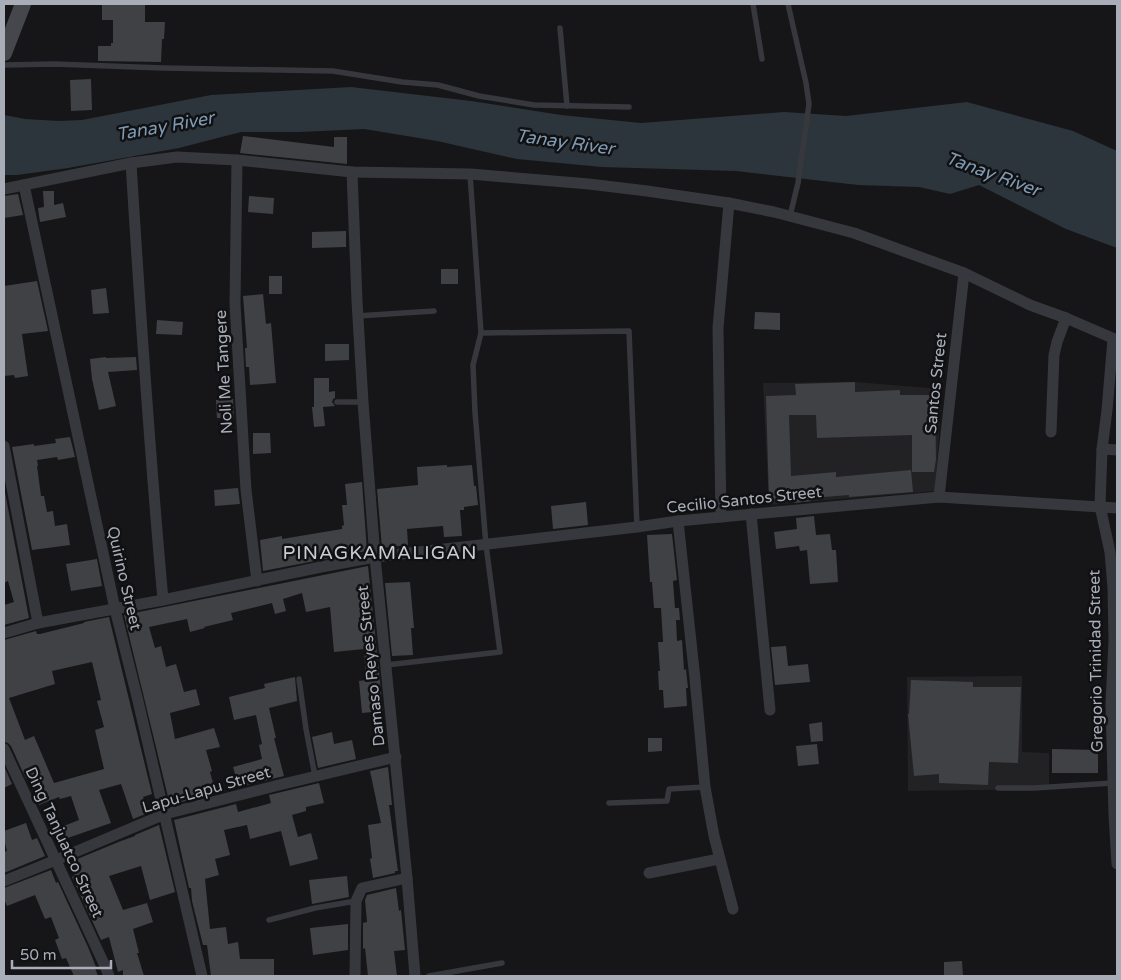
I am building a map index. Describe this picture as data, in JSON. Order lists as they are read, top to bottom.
{
  "streets": {
    "street": [
      "Noli Me Tangere",
      "Santos Street",
      "Cecilio Santos Street",
      "Quirino Street",
      "Gregorio Trinidad Street",
      "Damaso Reyes Street",
      "Lapu-Lapu Street",
      "Ding Tanjuatco Street"
    ]
  },
  "crossings": [
    ["Noli Me Tangere", "Cecilio Santos Street"],
    ["Santos Street", "Cecilio Santos Street"],
    ["Cecilio Santos Street", "Quirino Street"],
    ["Cecilio Santos Street", "Gregorio Trinidad Street"],
    ["Cecilio Santos Street", "Damaso Reyes Street"],
    ["Quirino Street", "Lapu-Lapu Street"],
    ["Damaso Reyes Street", "Lapu-Lapu Street"],
    ["Lapu-Lapu Street", "Ding Tanjuatco Street"]
  ],
  "districts": ["PINAGKAMALIGAN"],
  "water": ["Tanay River"],
  "scale_bar": "50 m"
}
